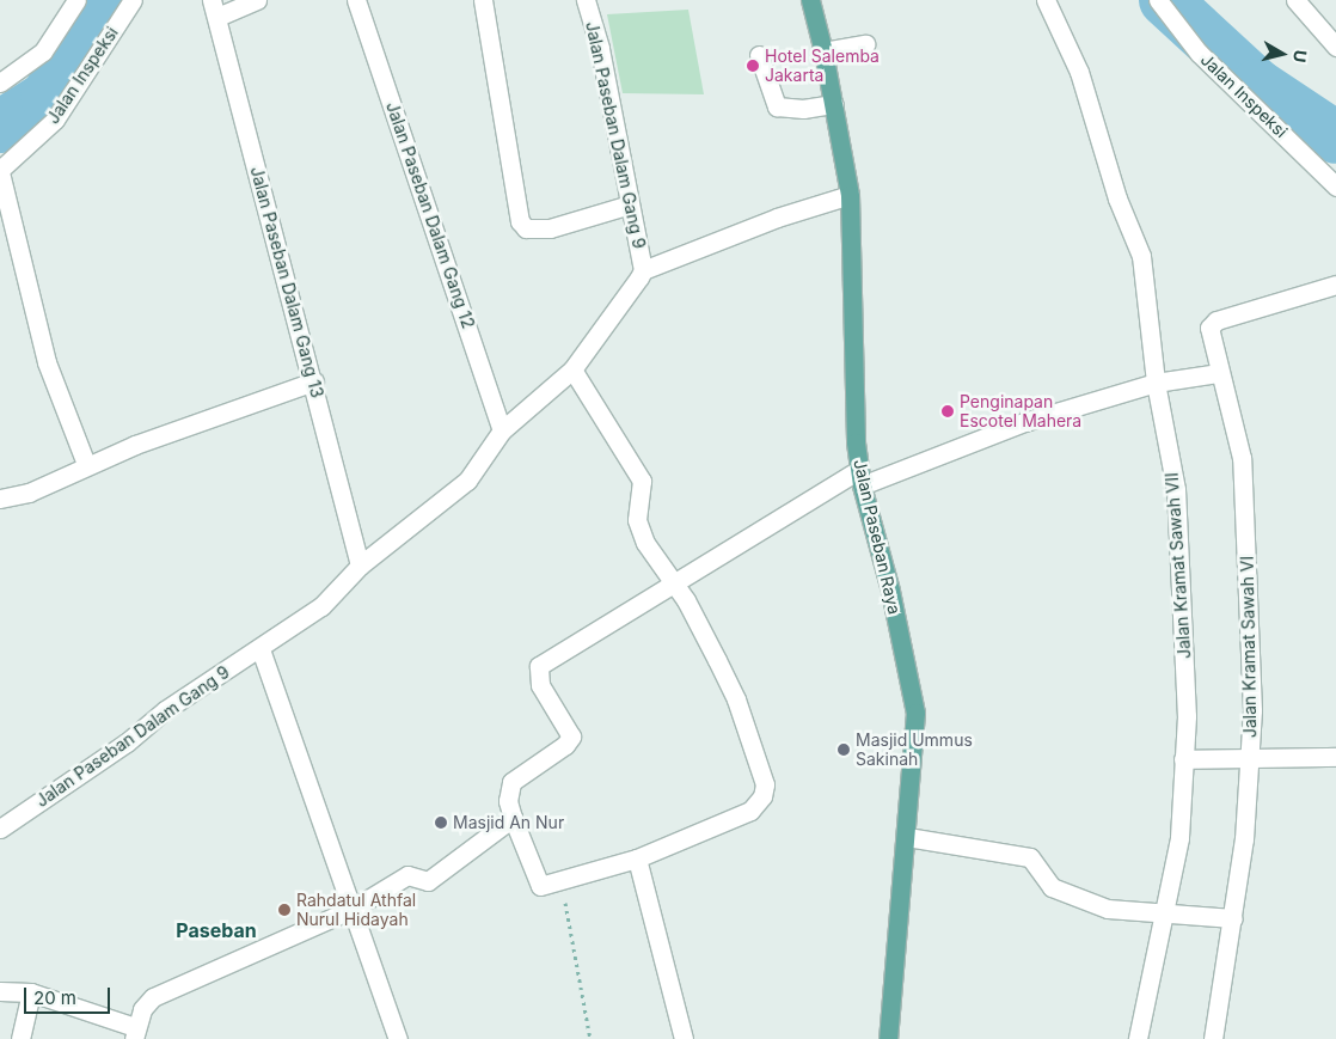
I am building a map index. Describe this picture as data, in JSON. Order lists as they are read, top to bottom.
{
  "streets": {
    "main road": ["Jalan Paseban Raya"],
    "street": [
      "Jalan Inspeksi",
      "Jalan Paseban Dalam Gang 9",
      "Jalan Paseban Dalam Gang 12",
      "Jalan Paseban Dalam Gang 13",
      "Jalan Kramat Sawah VII",
      "Jalan Kramat Sawah VI"
    ]
  },
  "crossings": [
    ["Jalan Paseban Dalam Gang 9", "Jalan Paseban Dalam Gang 12"],
    ["Jalan Paseban Dalam Gang 9", "Jalan Paseban Dalam Gang 13"],
    ["Jalan Paseban Dalam Gang 9", "Jalan Paseban Raya"]
  ],
  "districts": ["Paseban"],
  "places": [
    "Hotel Salemba Jakarta",
    "Penginapan Escotel Mahera",
    "Masjid Ummus Sakinah",
    "Masjid An Nur",
    "Rahdatul Athfal Nurul Hidayah"
  ],
  "scale_bar": "20 m",
  "north": "right"
}
